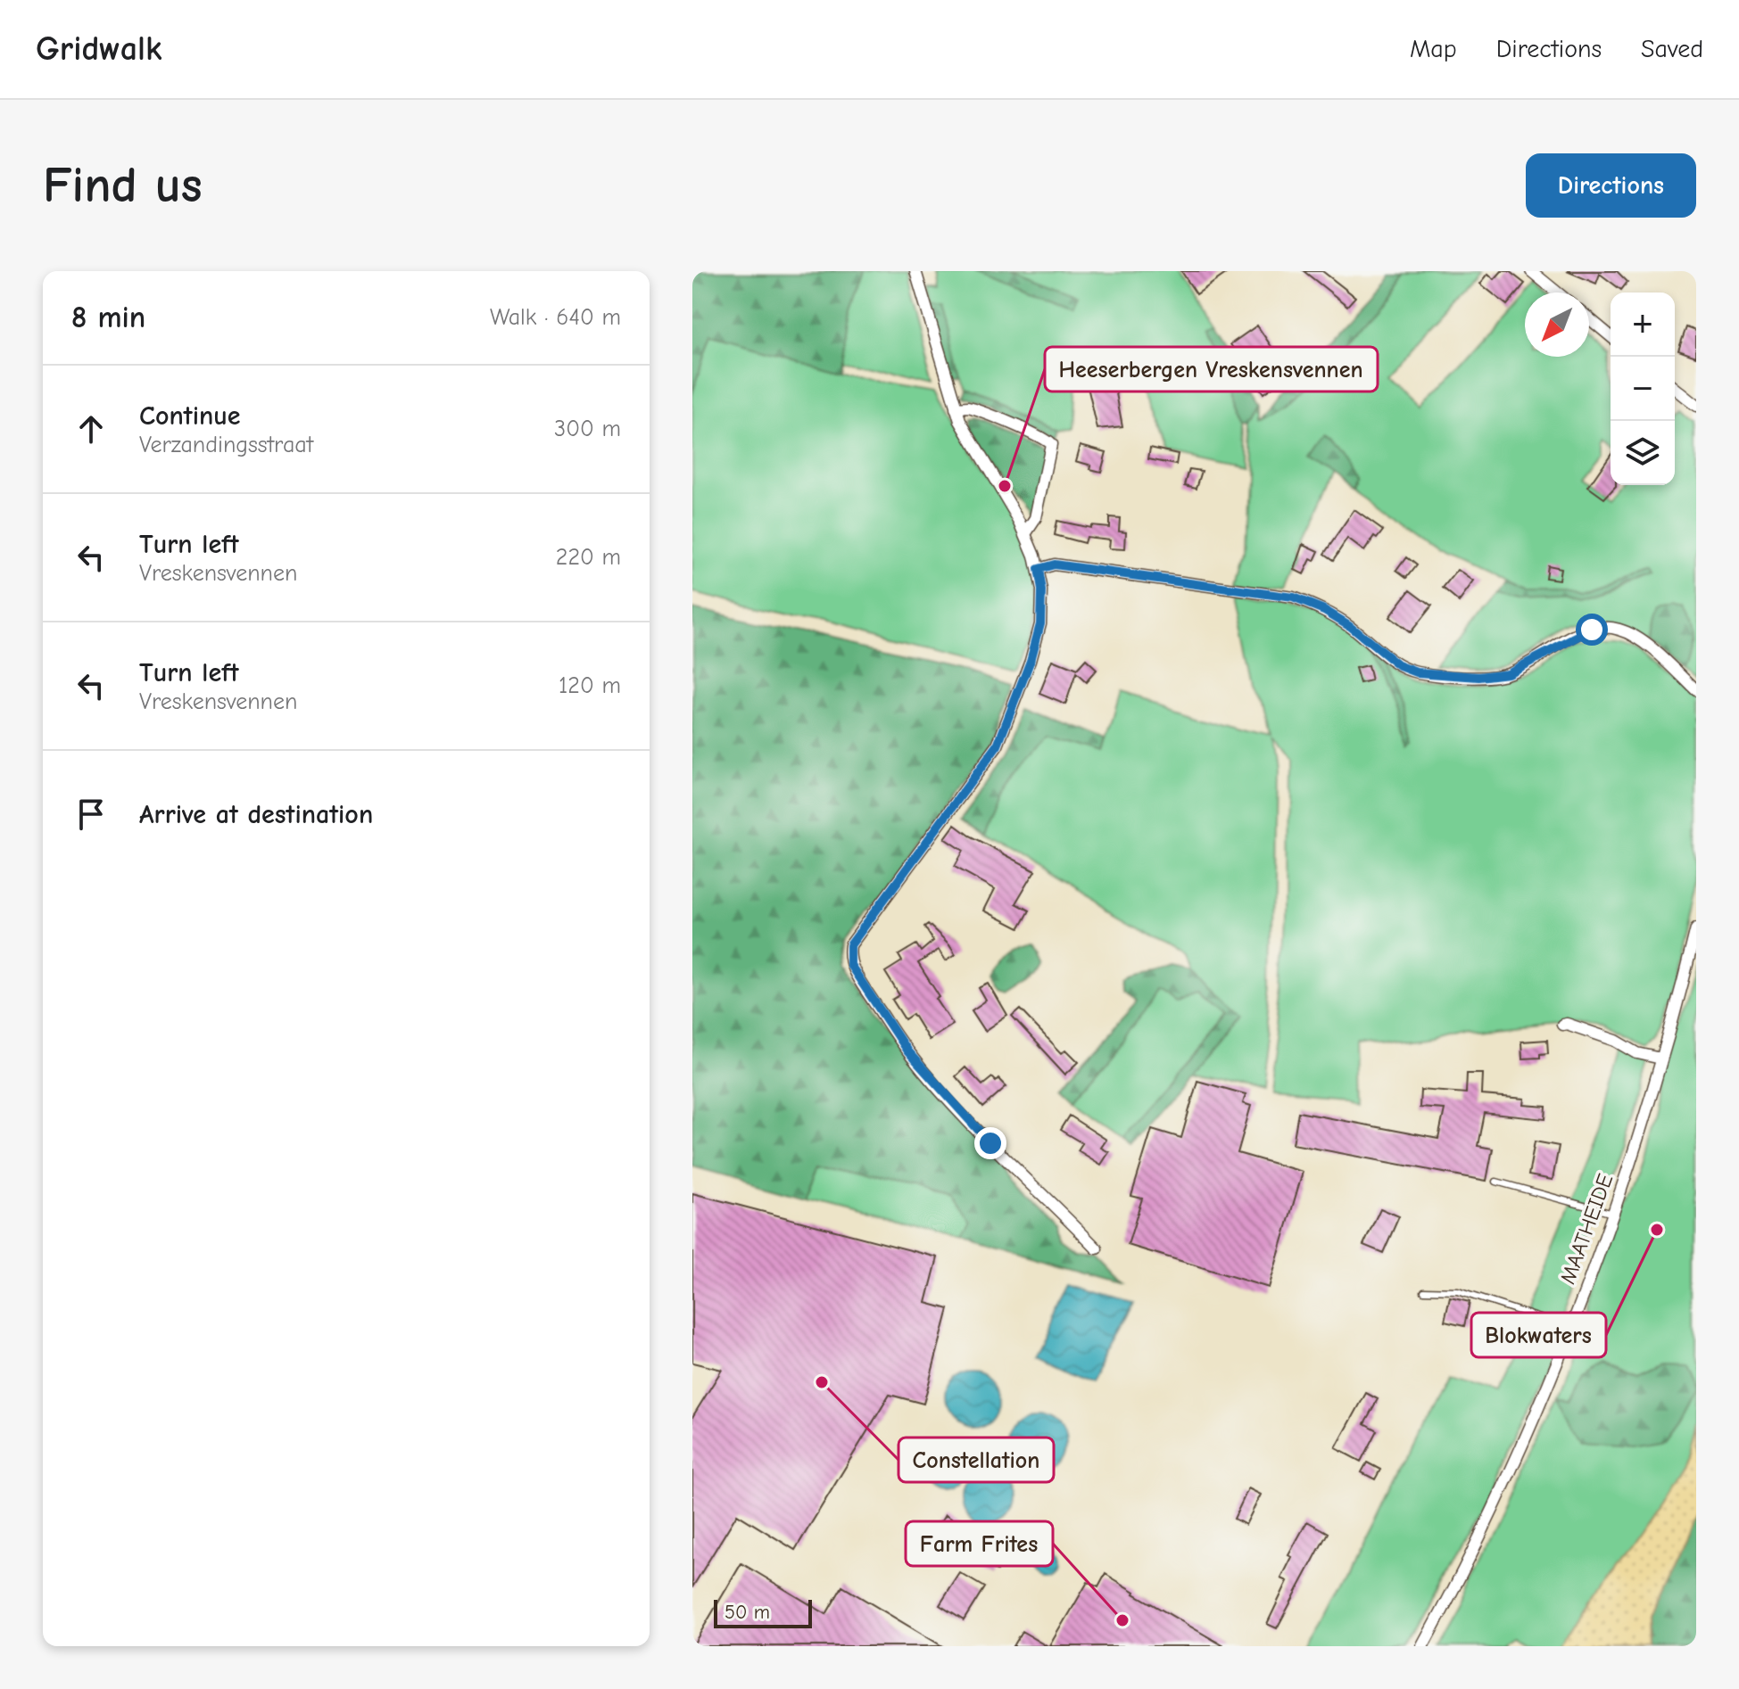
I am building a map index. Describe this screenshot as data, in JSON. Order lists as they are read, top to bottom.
{
  "streets": {
    "street": ["MAATHEIDE"]
  },
  "places": [
    "Heeserbergen Vreskensvennen",
    "Blokwaters",
    "Constellation",
    "Farm Frites"
  ],
  "scale_bar": "50 m",
  "north": "bottom left",
  "page": {
    "header": "Gridwalk",
    "nav": ["Map", "Directions", "Saved"],
    "buttons": "Directions",
    "title": "Find us",
    "heading": ["8 min", "Walk · 640 m"],
    "map_buttons": ["+", "−"],
    "list": [
      ["Continue", "Verzandingsstraat", "300 m"],
      ["Turn left", "Vreskensvennen", "220 m"],
      ["Turn left", "Vreskensvennen", "120 m"],
      "Arrive at destination"
    ],
    "scale": "50 m"
  }
}
